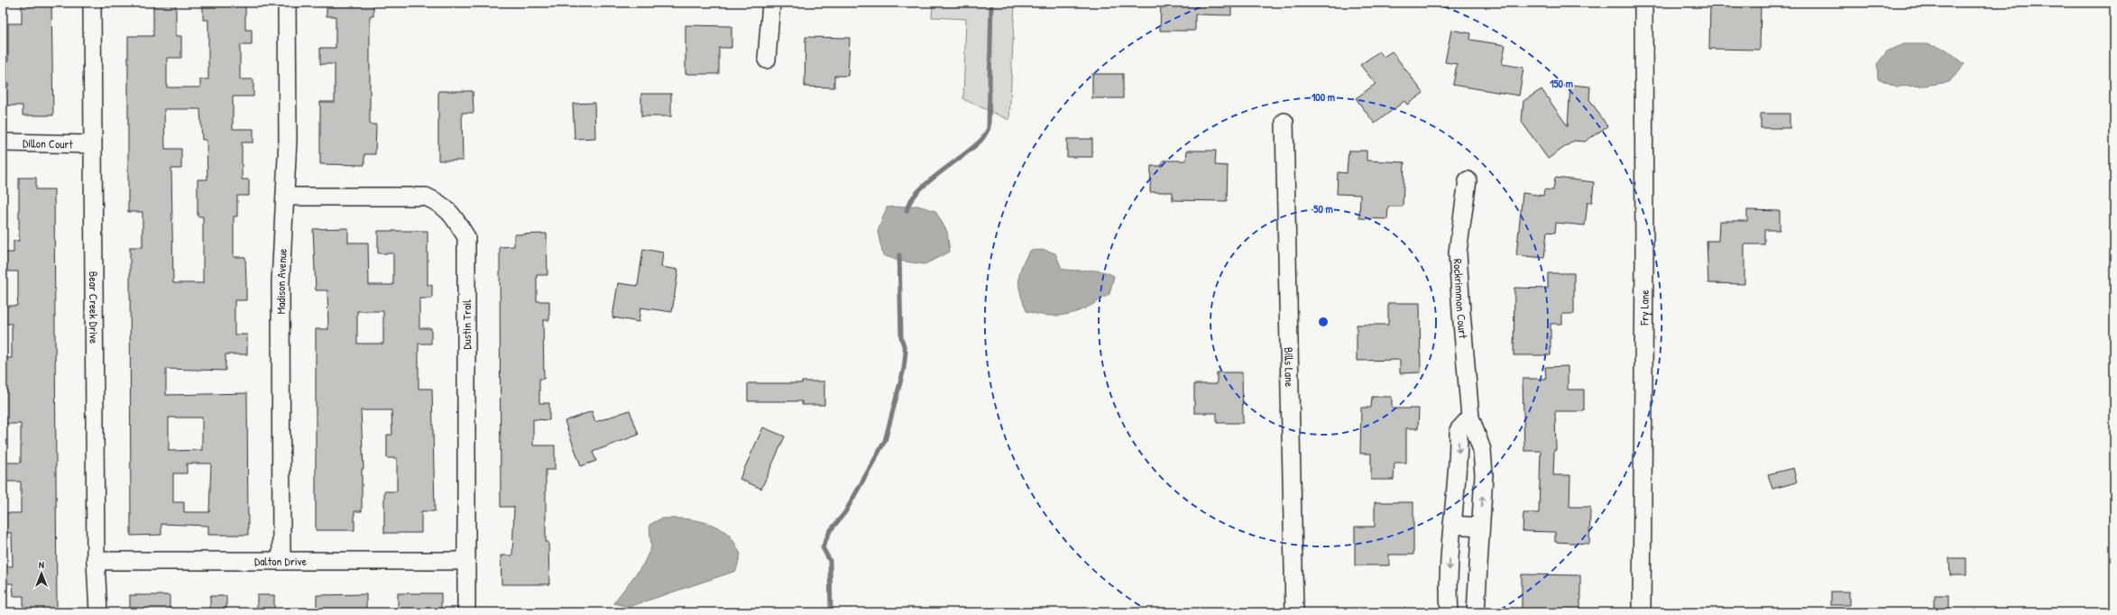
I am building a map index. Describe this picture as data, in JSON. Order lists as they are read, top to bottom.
{
  "streets": {
    "street": [
      "Dillon Court",
      "Madison Avenue",
      "Rockrimmon Court",
      "Bear Creek Drive",
      "Fry Lane",
      "Dustin Trail",
      "Bills Lane",
      "Dalton Drive"
    ]
  },
  "crossings": [
    ["Dillon Court", "Bear Creek Drive"],
    ["Madison Avenue", "Dustin Trail"],
    ["Madison Avenue", "Dalton Drive"],
    ["Bear Creek Drive", "Dalton Drive"],
    ["Dustin Trail", "Dalton Drive"]
  ],
  "north": "top",
  "rings": ["150 m", "100 m", "50 m"]
}
